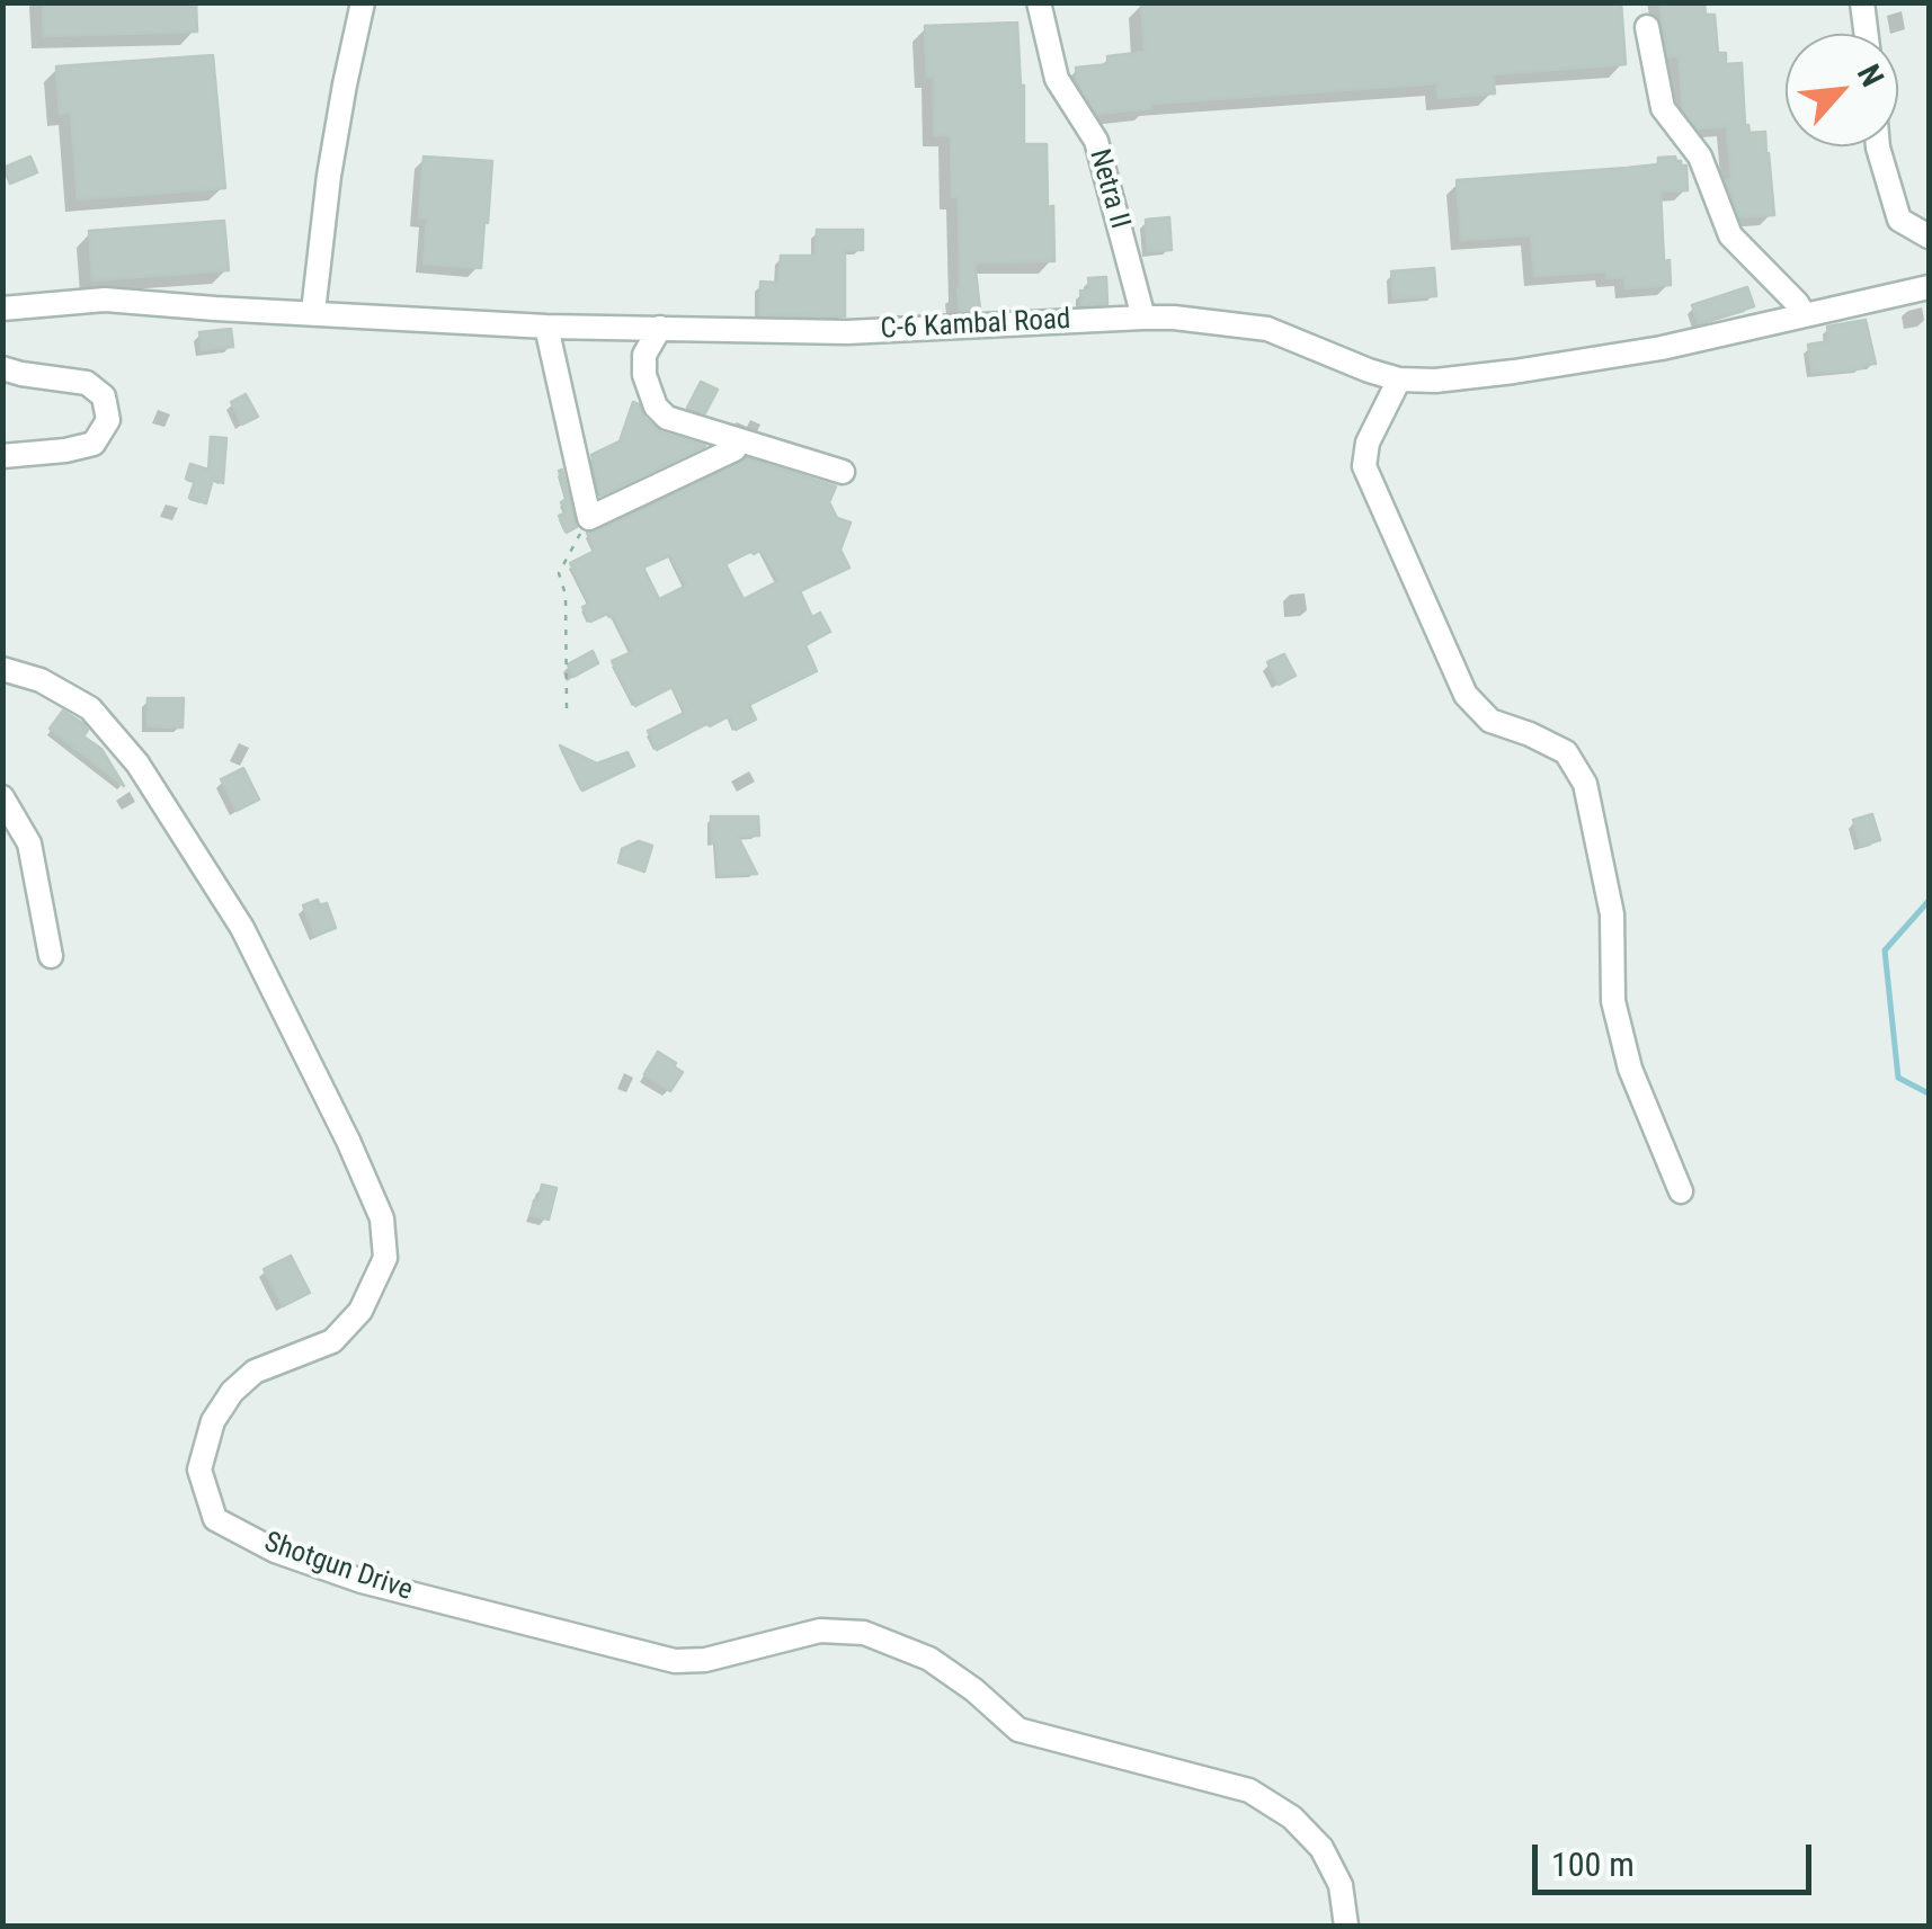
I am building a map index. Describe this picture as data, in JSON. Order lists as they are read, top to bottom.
{
  "streets": {
    "street": ["Netra II", "C-6 Kambal Road", "Shotgun Drive"]
  },
  "crossings": [
    ["Netra II", "C-6 Kambal Road"]
  ],
  "scale_bar": "100 m",
  "north": "top right"
}
